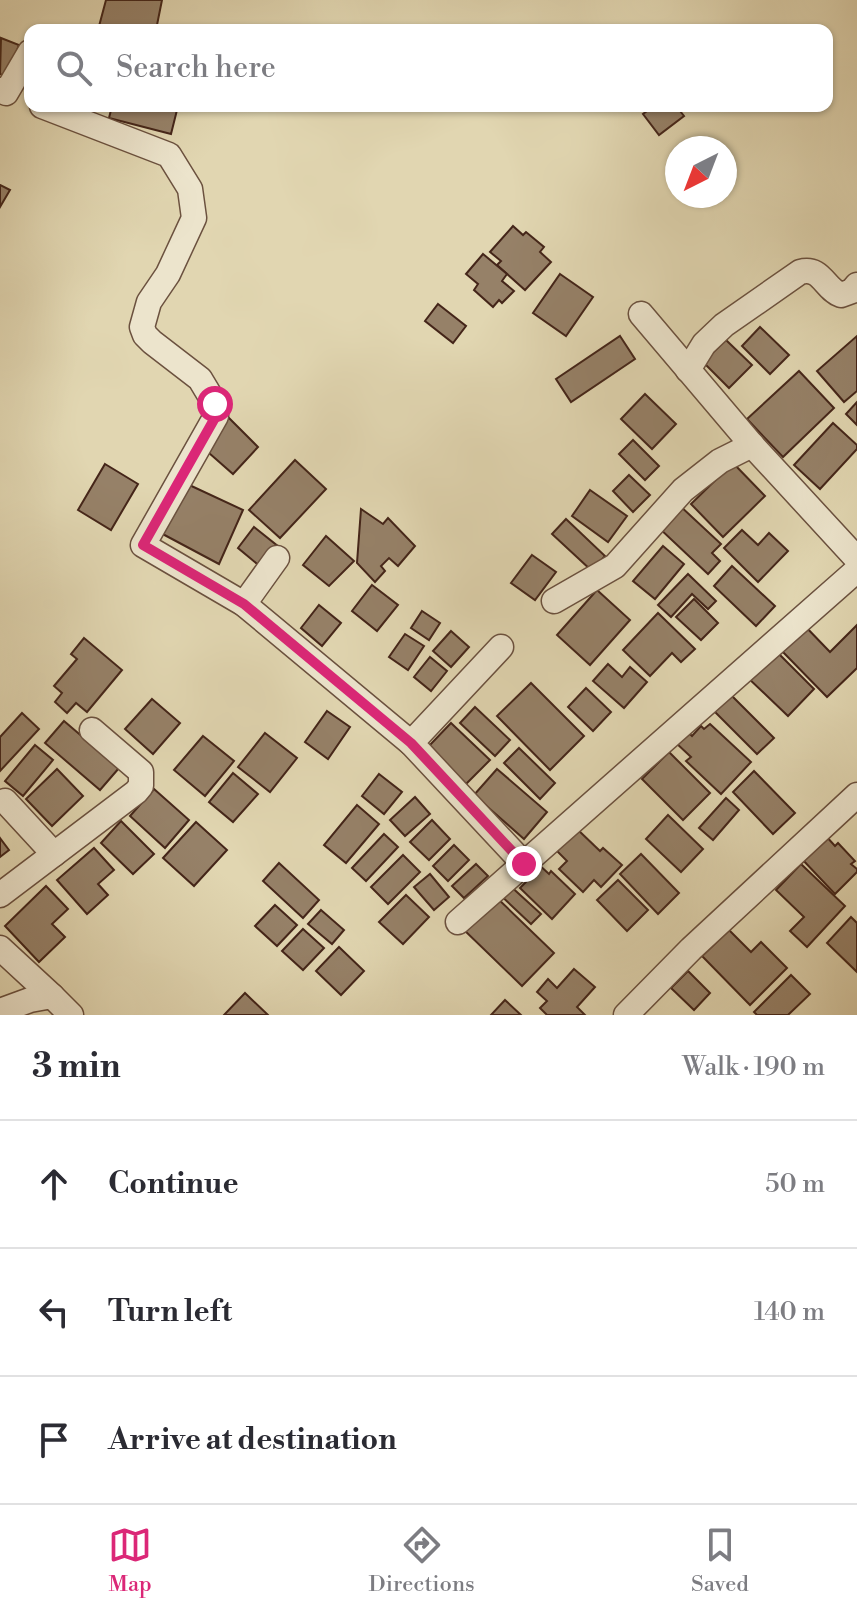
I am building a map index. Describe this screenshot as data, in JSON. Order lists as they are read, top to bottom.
{
  "north": "bottom left",
  "page": {
    "search": "Search here",
    "heading": ["3 min", "Walk · 190 m"],
    "list": [
      ["Continue", "50 m"],
      ["Turn left", "140 m"],
      "Arrive at destination"
    ],
    "nav": ["Map", "Directions", "Saved"]
  }
}
